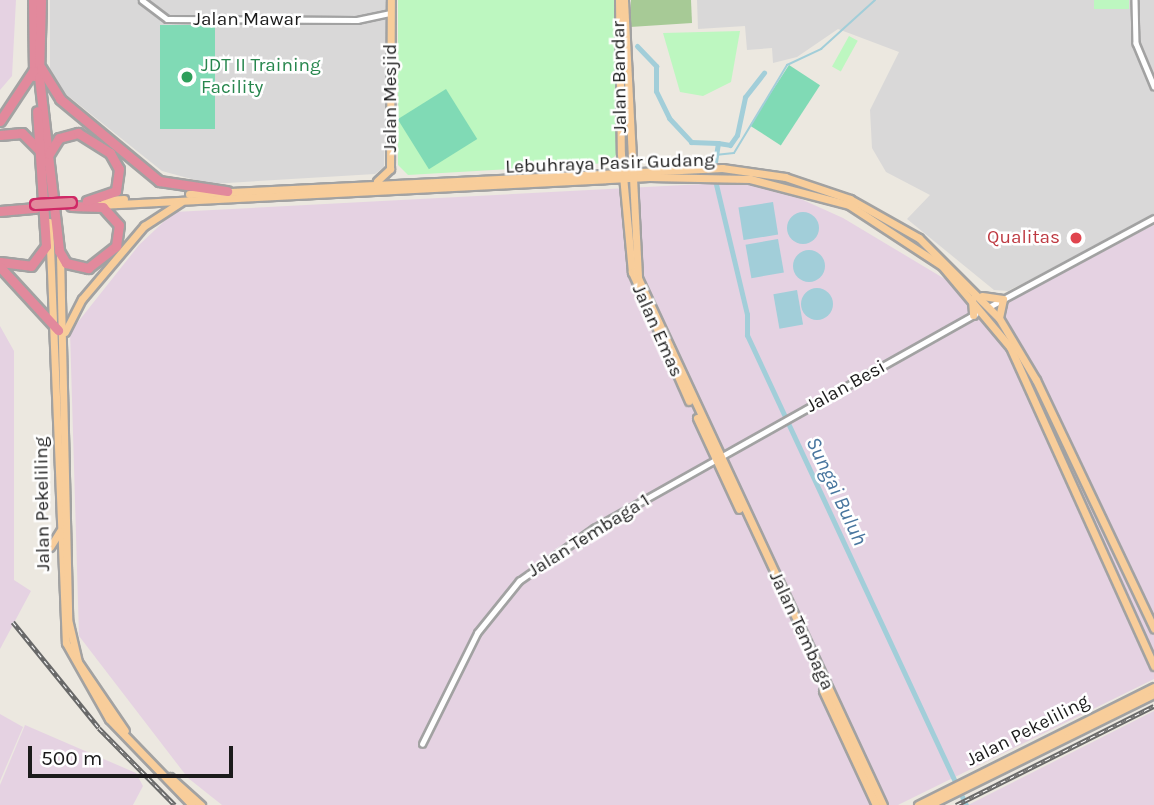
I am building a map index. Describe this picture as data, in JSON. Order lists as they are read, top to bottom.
{
  "streets": {
    "highway": ["Lebuhraya Pasir Gudang", "Jalan Pekeliling"],
    "main road": [
      "Jalan Bandar",
      "Jalan Mesjid",
      "Jalan Emas",
      "Jalan Tembaga"
    ],
    "street": ["Jalan Mawar", "Jalan Besi", "Jalan Tembaga 1"]
  },
  "crossings": [
    ["Jalan Mawar", "Jalan Mesjid"],
    ["Jalan Bandar", "Jalan Emas"],
    ["Jalan Mesjid", "Lebuhraya Pasir Gudang"],
    ["Lebuhraya Pasir Gudang", "Jalan Emas"],
    ["Lebuhraya Pasir Gudang", "Jalan Besi"],
    ["Jalan Emas", "Jalan Besi"],
    ["Jalan Emas", "Jalan Tembaga 1"],
    ["Jalan Emas", "Jalan Tembaga"],
    ["Jalan Besi", "Jalan Tembaga 1"],
    ["Jalan Besi", "Jalan Tembaga"],
    ["Jalan Tembaga 1", "Jalan Tembaga"]
  ],
  "water": ["Sungai Buluh"],
  "places": ["JDT II Training Facility", "Qualitas"],
  "scale_bar": "500 m"
}
